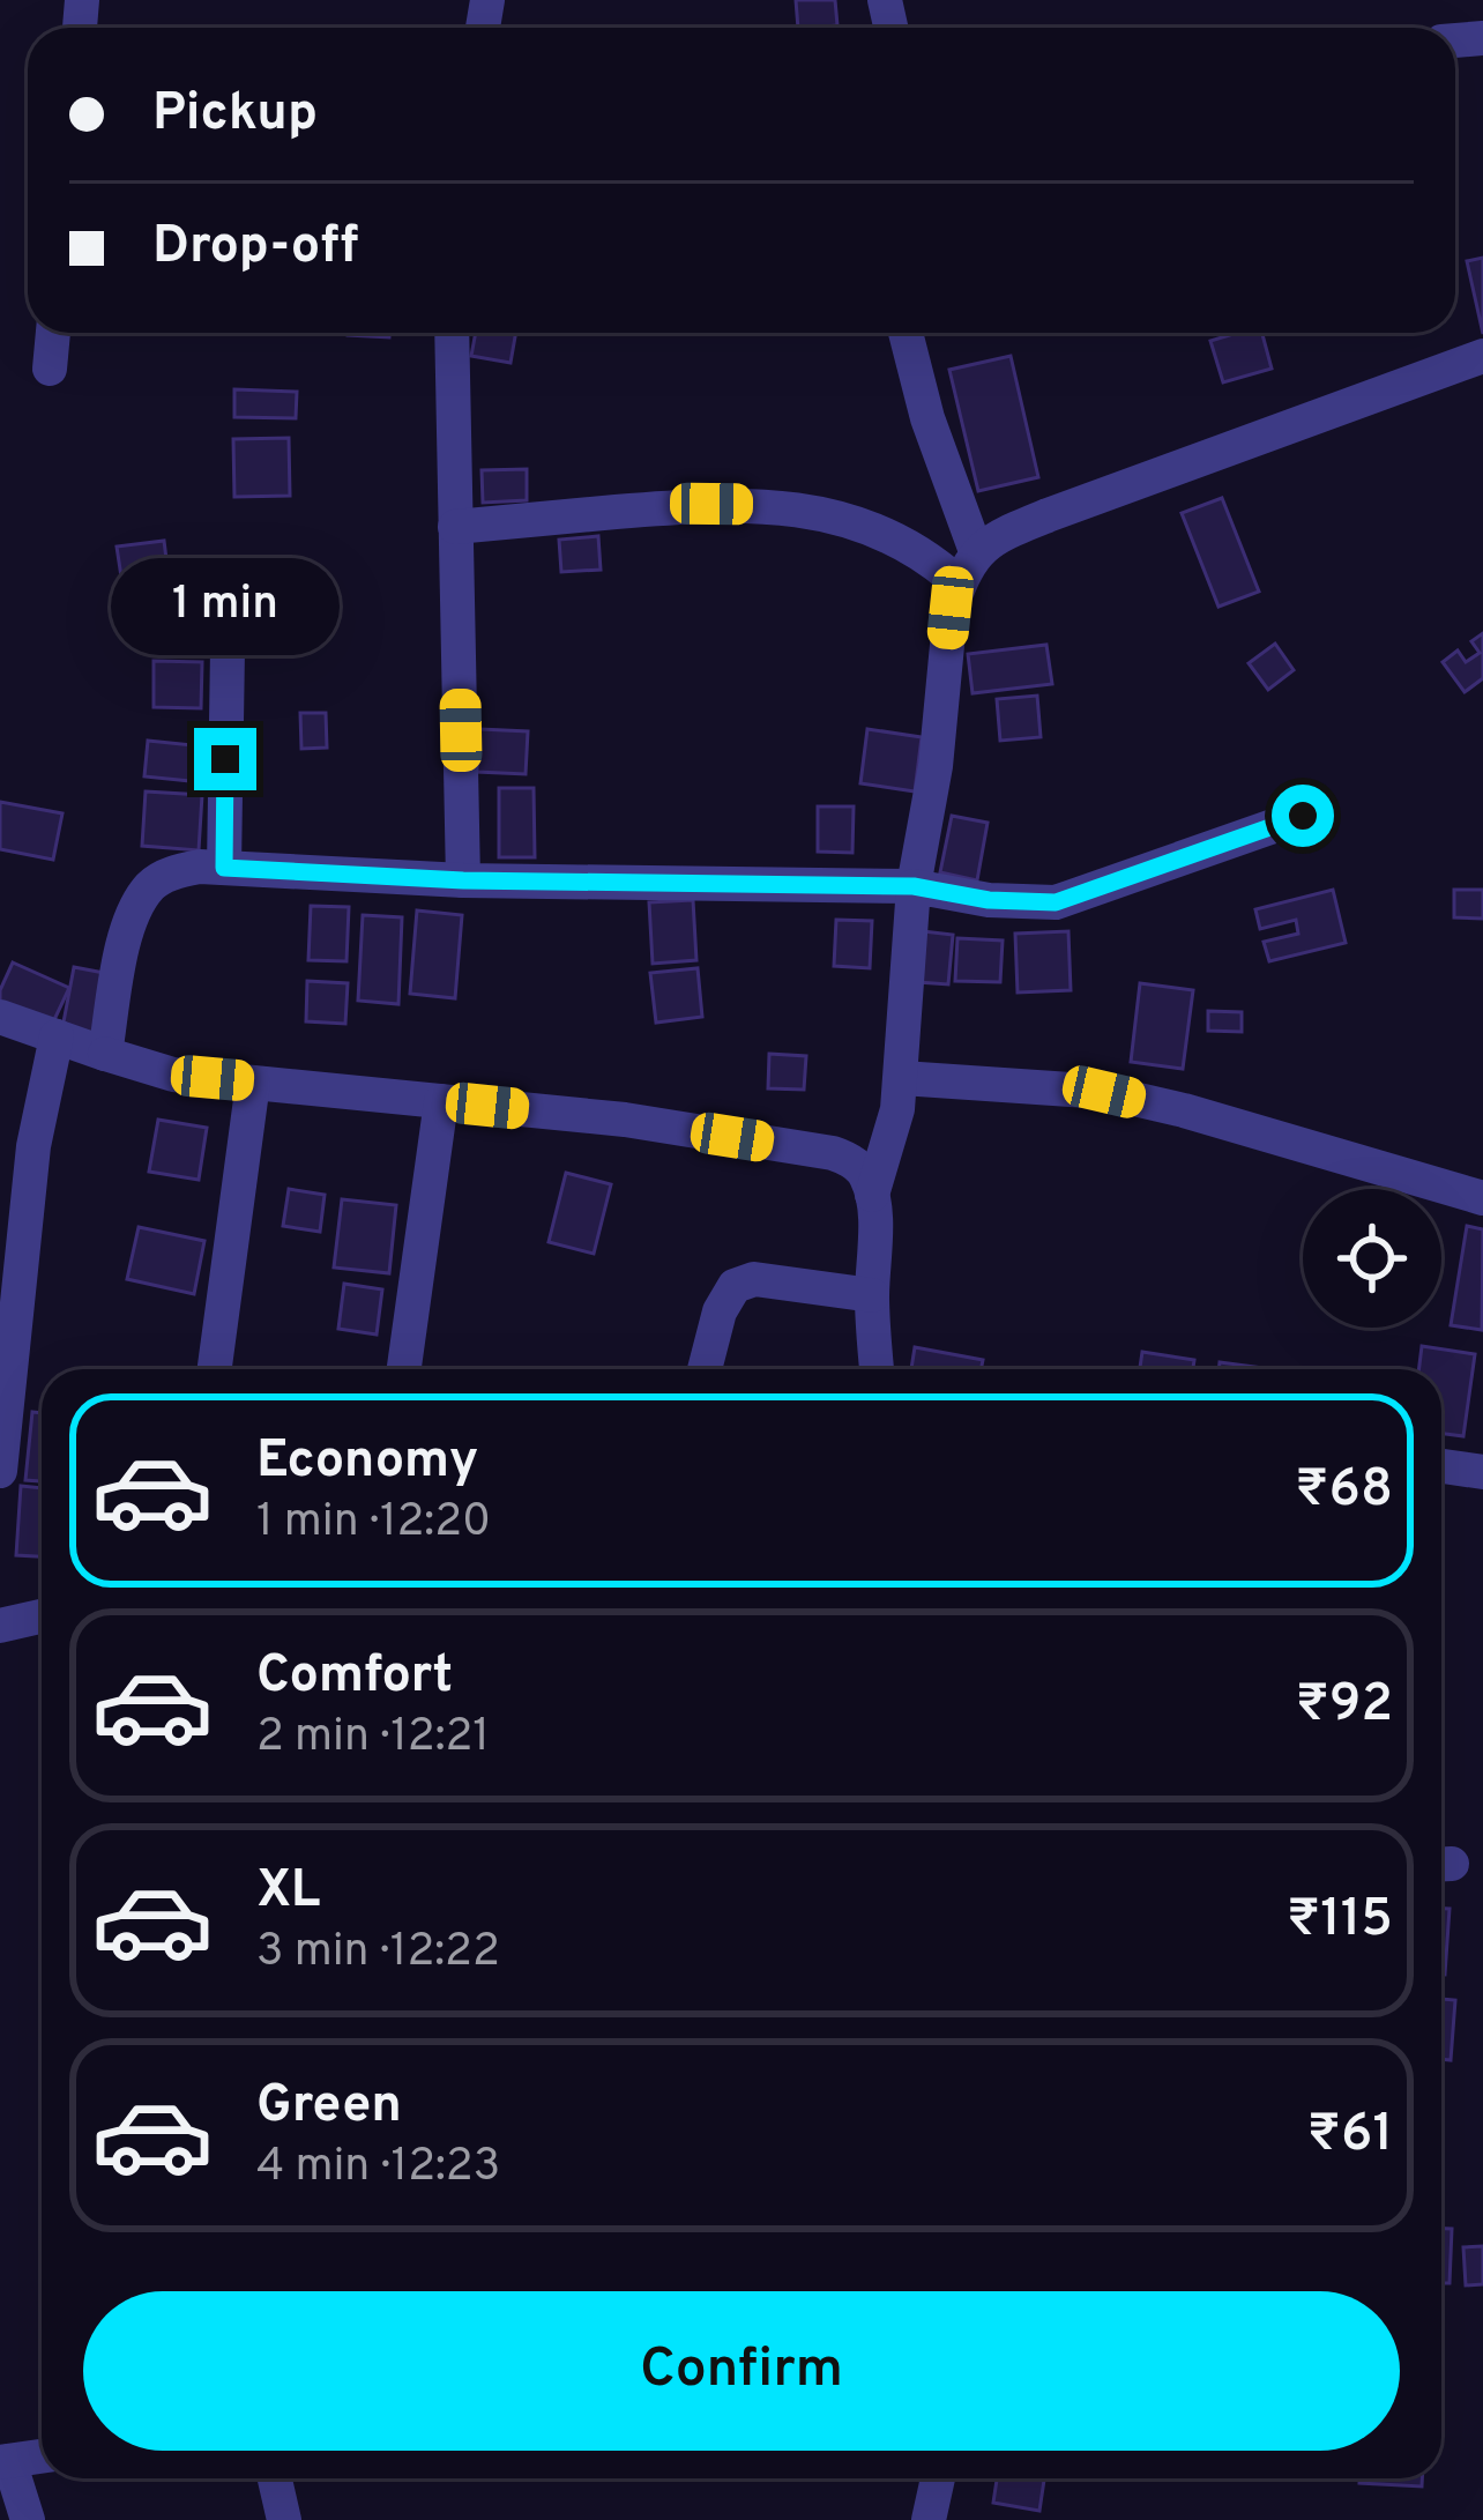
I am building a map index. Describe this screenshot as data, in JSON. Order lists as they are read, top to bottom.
{
  "page": {
    "banner": ["Pickup", "Drop-off"],
    "bubble": "1 min",
    "list": [
      {
        "name": "Economy",
        "note": "1 min · 12:20",
        "value": "₹68"
      },
      {
        "name": "Comfort",
        "note": "2 min · 12:21",
        "value": "₹92"
      },
      {
        "name": "XL",
        "note": "3 min · 12:22",
        "value": "₹115"
      },
      {
        "name": "Green",
        "note": "4 min · 12:23",
        "value": "₹61"
      }
    ],
    "buttons": "Confirm"
  }
}
